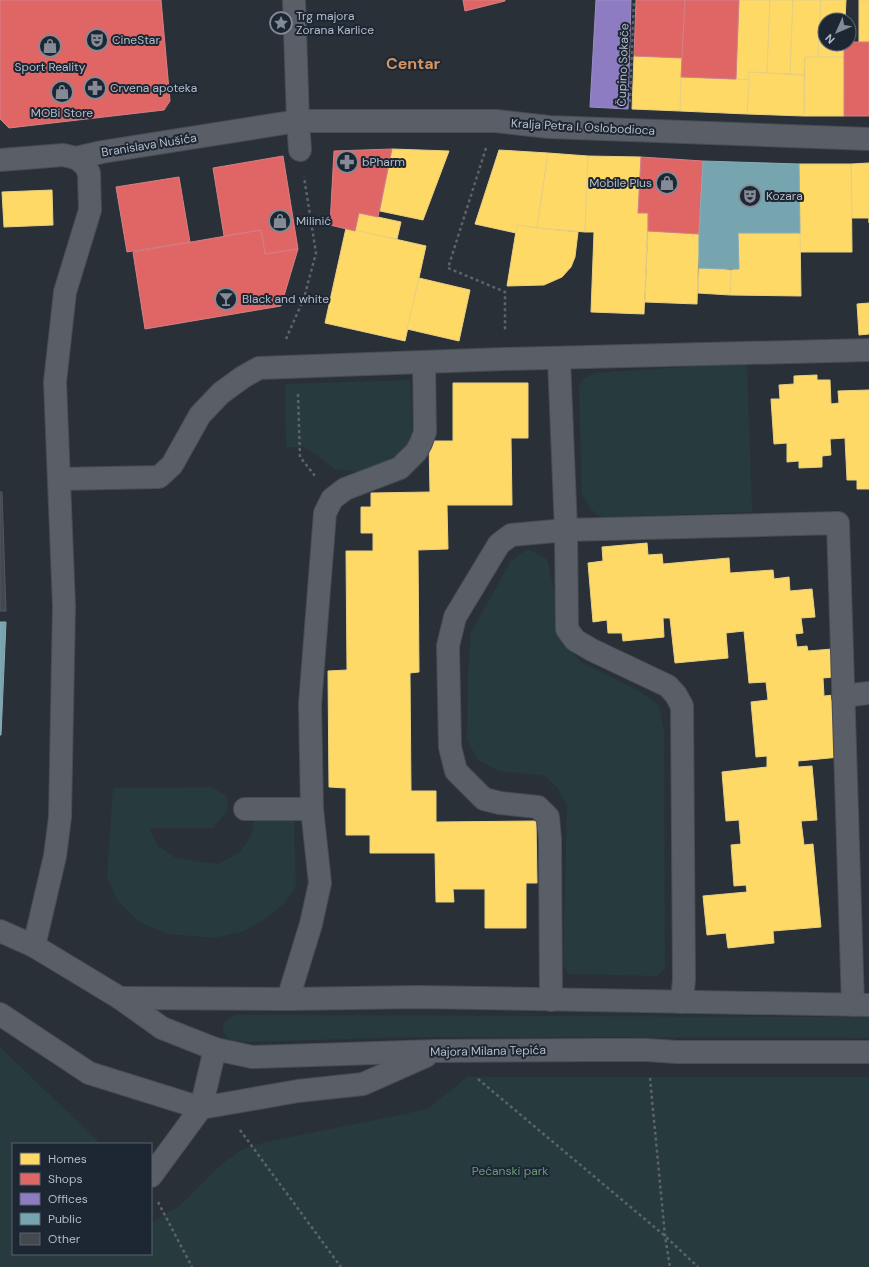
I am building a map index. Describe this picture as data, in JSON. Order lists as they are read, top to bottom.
{
  "streets": {
    "street": ["Kralja Petra I. Oslobodioca", "Branislava Nušića", "Majora Milana Tepića"],
    "path": ["Čupino Sokače"]
  },
  "crossings": [
    ["Čupino Sokače", "Kralja Petra I. Oslobodioca"],
    ["Kralja Petra I. Oslobodioca", "Branislava Nušića"]
  ],
  "districts": ["Centar"],
  "parks": ["Pećanski park"],
  "places": {
    "place": ["Trg majora Zorana Karlice"],
    "theatre": ["CineStar", "Kozara"],
    "shop": [
      "Sport Reality",
      "MOBi Store",
      "Mobile Plus",
      "Milinić"
    ],
    "pharmacy": ["Crvena apoteka", "bPharm"],
    "bar": ["Black and white"]
  },
  "legend": [
    "Homes",
    "Shops",
    "Offices",
    "Public",
    "Other"
  ],
  "north": "bottom left"
}
